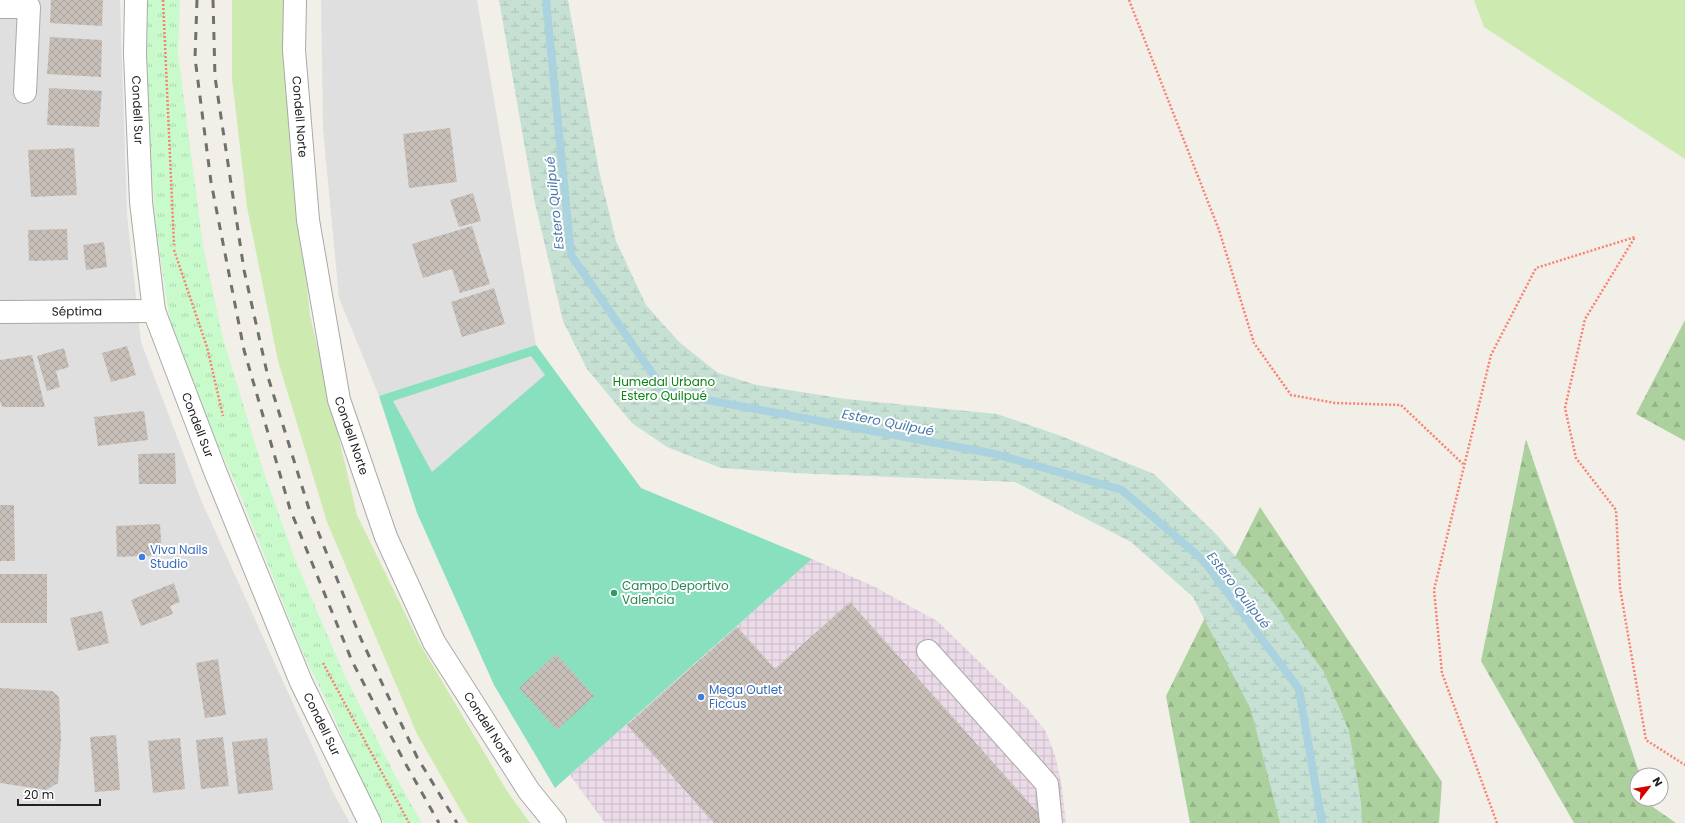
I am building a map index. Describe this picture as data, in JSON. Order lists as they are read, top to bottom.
{
  "streets": {
    "street": ["Condell Sur", "Condell Norte", "Séptima"]
  },
  "crossings": [
    ["Condell Sur", "Séptima"]
  ],
  "water": ["Estero Quilpué"],
  "parks": ["Humedal Urbano Estero Quilpué"],
  "places": ["Viva Nails Studio", "Campo Deportivo Valencia", "Mega Outlet Ficcus"],
  "scale_bar": "20 m",
  "north": "top right"
}
